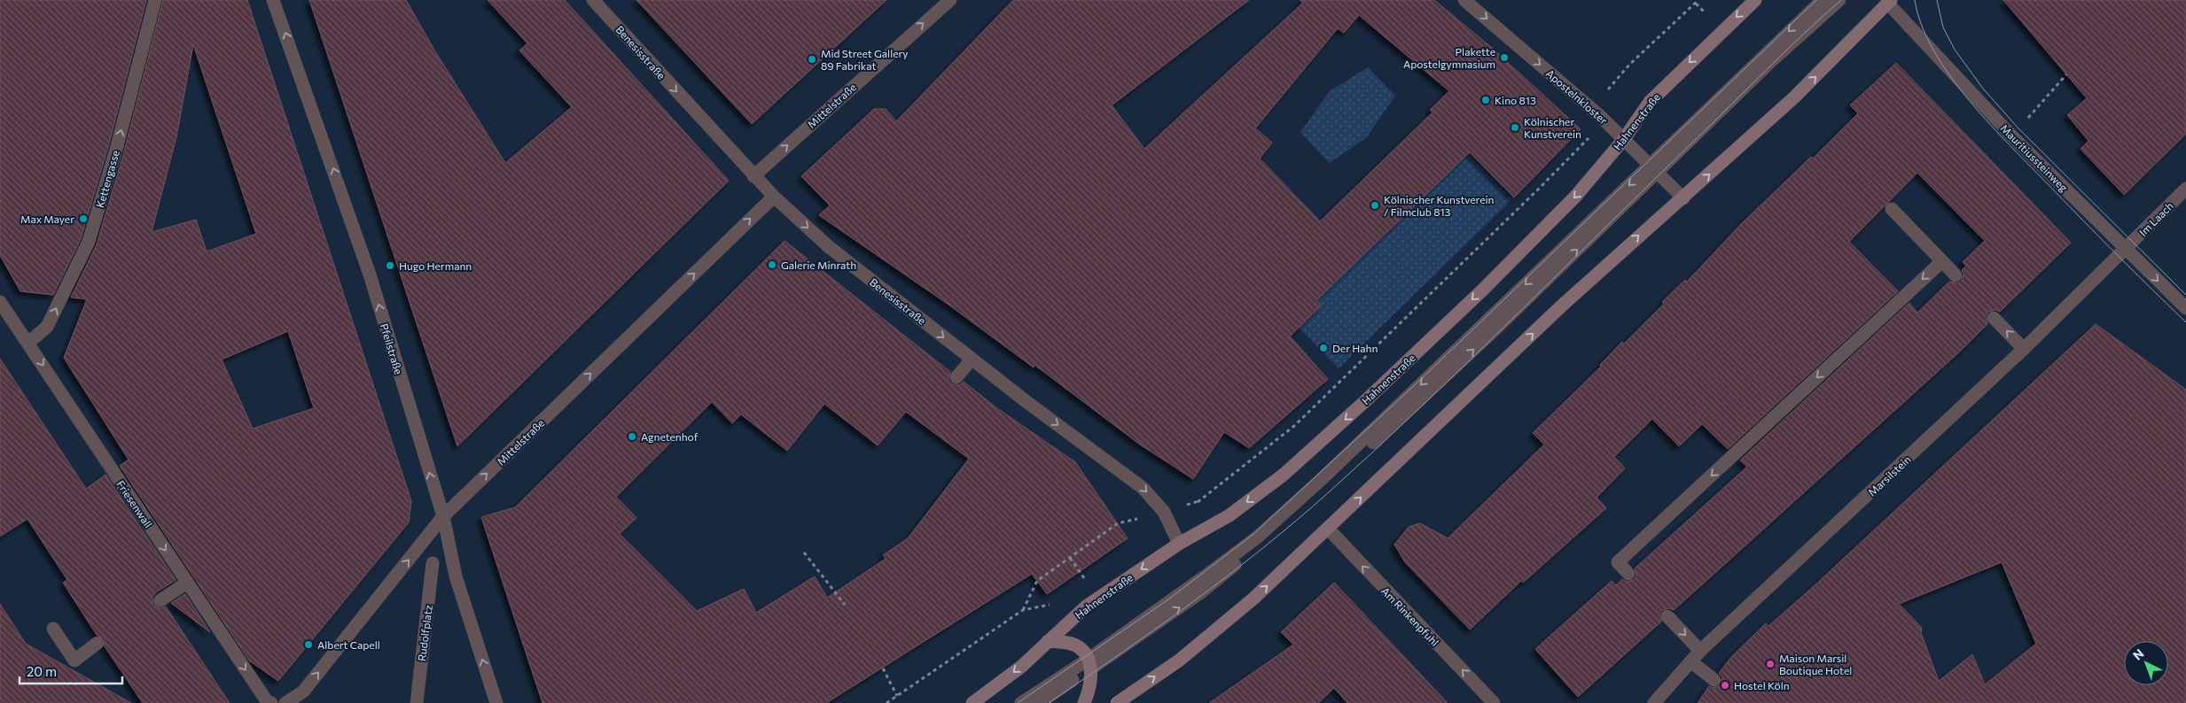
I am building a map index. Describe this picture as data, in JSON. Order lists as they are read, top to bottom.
{
  "streets": {
    "main road": ["Hahnenstraße"],
    "street": [
      "Benesisstraße",
      "Apostelnkloster",
      "Mittelstraße",
      "Mauritiussteinweg",
      "Kettengasse",
      "Im Laach",
      "Pfeilstraße",
      "Marsilstein",
      "Friesenwall",
      "Am Rinkenpfuhl",
      "Rudolfplatz"
    ]
  },
  "crossings": [
    ["Benesisstraße", "Mittelstraße"],
    ["Benesisstraße", "Hahnenstraße"],
    ["Apostelnkloster", "Hahnenstraße"],
    ["Mittelstraße", "Pfeilstraße"],
    ["Mauritiussteinweg", "Im Laach"],
    ["Mauritiussteinweg", "Marsilstein"],
    ["Kettengasse", "Friesenwall"],
    ["Im Laach", "Marsilstein"]
  ],
  "one_way": [
    "Benesisstraße",
    "Apostelnkloster",
    "Mittelstraße",
    "Kettengasse",
    "Pfeilstraße",
    "Friesenwall",
    "Am Rinkenpfuhl"
  ],
  "places": [
    "Plakette Apostelgymnasium",
    "Mid Street Gallery 89 Fabrikat",
    "Kino 813",
    "Kölnischer Kunstverein",
    "Kölnischer Kunstverein / Filmclub 813",
    "Max Mayer",
    "Galerie Minrath",
    "Hugo Hermann",
    "Der Hahn",
    "Agnetenhof",
    "Albert Capell",
    "Maison Marsil Boutique Hotel",
    "Hostel Köln"
  ],
  "scale_bar": "20 m",
  "north": "top left"
}
